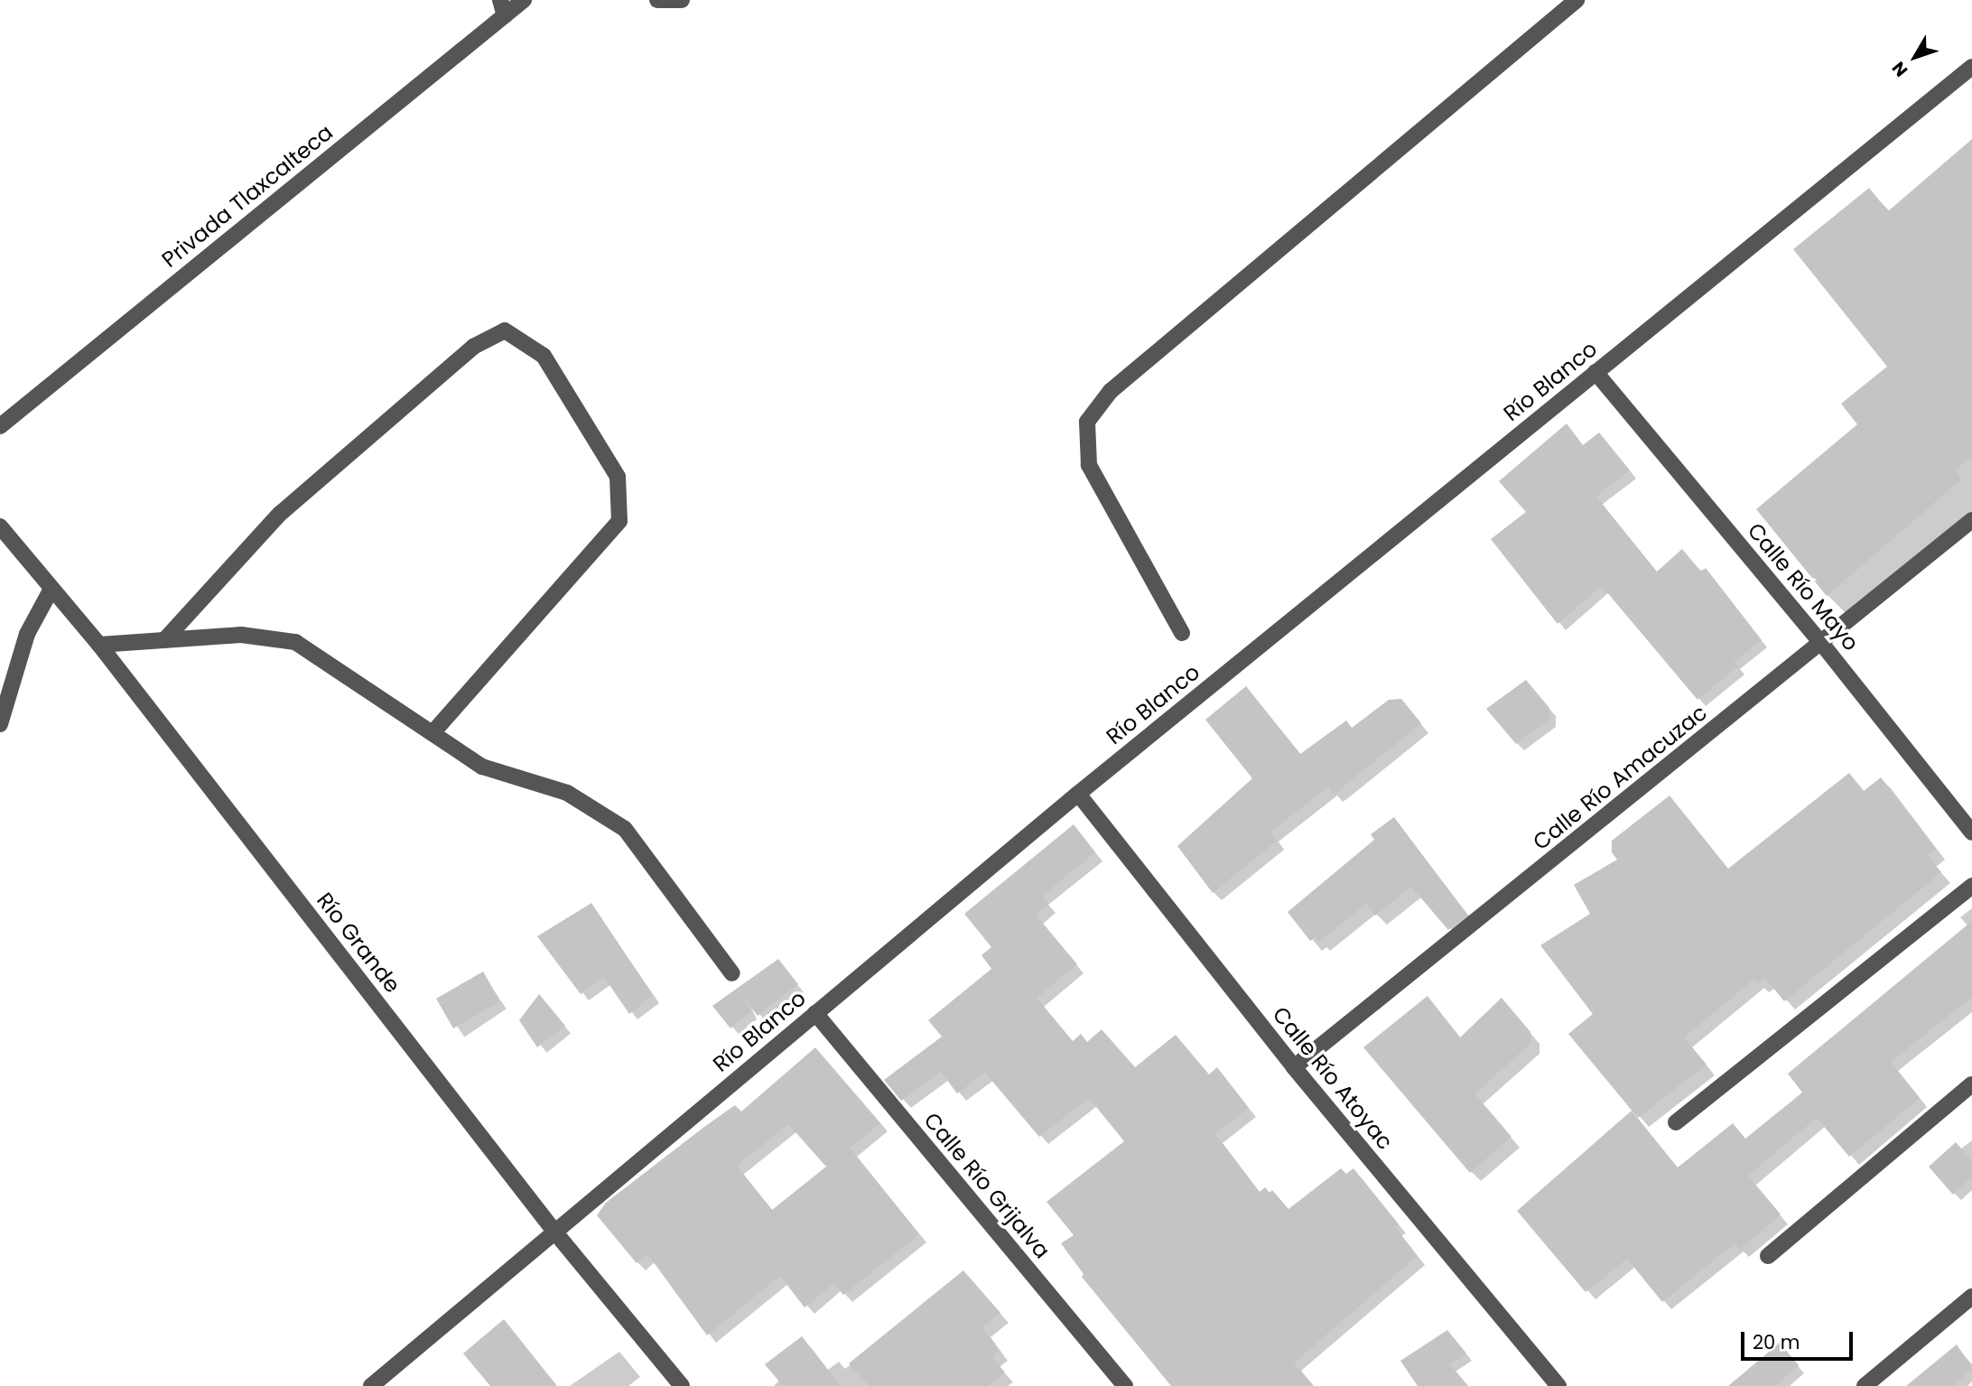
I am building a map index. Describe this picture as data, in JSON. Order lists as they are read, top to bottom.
{
  "streets": {
    "street": [
      "Privada Tlaxcalteca",
      "Río Blanco",
      "Calle Río Mayo",
      "Calle Río Amacuzac",
      "Río Grande",
      "Calle Río Atoyac",
      "Calle Río Grijalva"
    ]
  },
  "crossings": [
    ["Río Blanco", "Calle Río Mayo"],
    ["Río Blanco", "Río Grande"],
    ["Río Blanco", "Calle Río Atoyac"],
    ["Río Blanco", "Calle Río Grijalva"],
    ["Calle Río Mayo", "Calle Río Amacuzac"],
    ["Calle Río Amacuzac", "Calle Río Atoyac"]
  ],
  "scale_bar": "20 m",
  "north": "bottom left"
}
